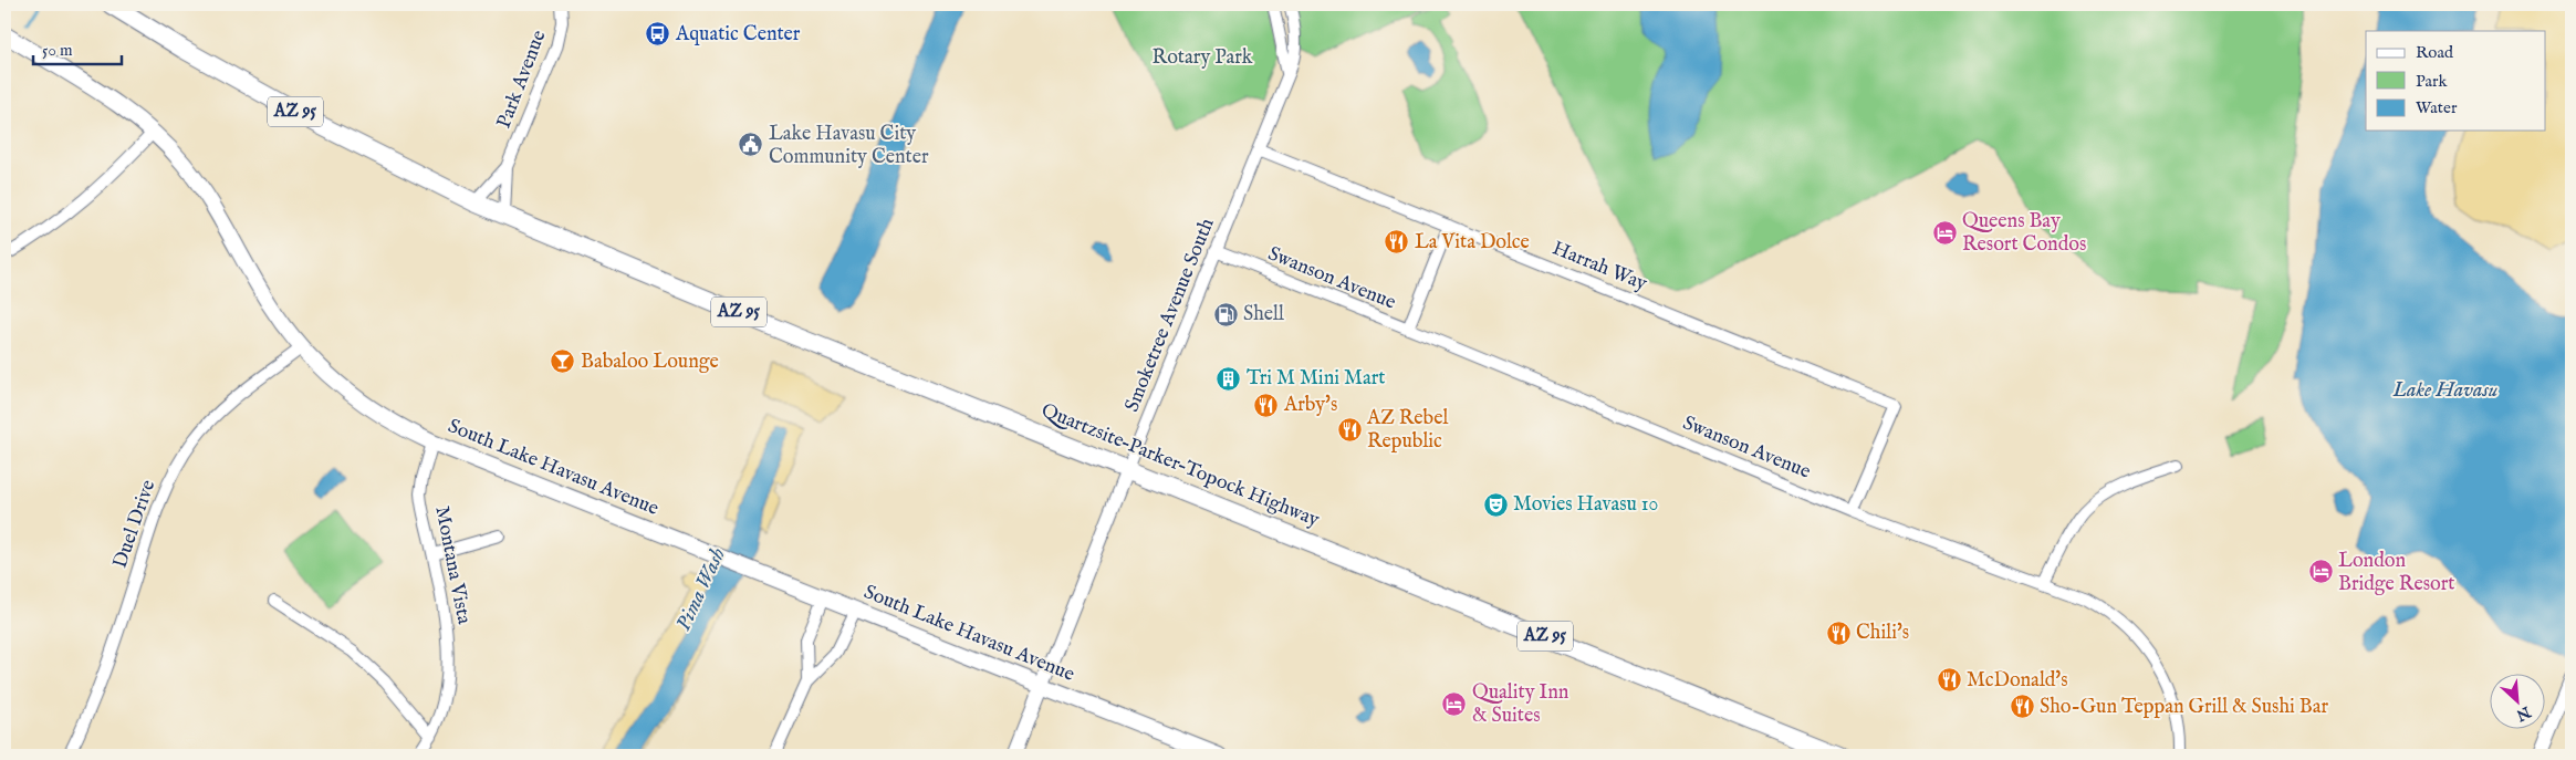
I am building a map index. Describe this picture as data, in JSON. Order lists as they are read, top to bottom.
{
  "streets": {
    "highway": ["AZ 95", "Quartzsite–Parker–Topock Highway"],
    "main road": ["South Lake Havasu Avenue"],
    "street": [
      "Park Avenue",
      "Harrah Way",
      "Swanson Avenue",
      "Smoketree Avenue South",
      "Duel Drive",
      "Montana Vista"
    ]
  },
  "crossings": [
    ["Park Avenue", "AZ 95"],
    ["Park Avenue", "Quartzsite–Parker–Topock Highway"],
    ["AZ 95", "Quartzsite–Parker–Topock Highway"],
    ["Harrah Way", "Swanson Avenue"],
    ["Harrah Way", "Smoketree Avenue South"],
    ["Swanson Avenue", "Smoketree Avenue South"],
    ["Smoketree Avenue South", "Quartzsite–Parker–Topock Highway"],
    ["Smoketree Avenue South", "South Lake Havasu Avenue"],
    ["South Lake Havasu Avenue", "Duel Drive"],
    ["South Lake Havasu Avenue", "Montana Vista"]
  ],
  "water": ["Lake Havasu", "Pima Wash"],
  "parks": ["Rotary Park"],
  "places": {
    "bus stop": ["Aquatic Center"],
    "public building": ["Lake Havasu City Community Center"],
    "hotel": ["Queens Bay Resort Condos", "London Bridge Resort", "Quality Inn & Suites"],
    "restaurant": [
      "La Vita Dolce",
      "Arby's",
      "AZ Rebel Republic",
      "Chili's",
      "McDonald's",
      "Sho-Gun Teppan Grill & Sushi Bar"
    ],
    "fuel station": ["Shell"],
    "bar": ["Babaloo Lounge"],
    "building": ["Tri M Mini Mart"],
    "theatre": ["Movies Havasu 10"]
  },
  "legend": ["Road", "Park", "Water"],
  "scale_bar": "50 m",
  "north": "bottom right"
}
